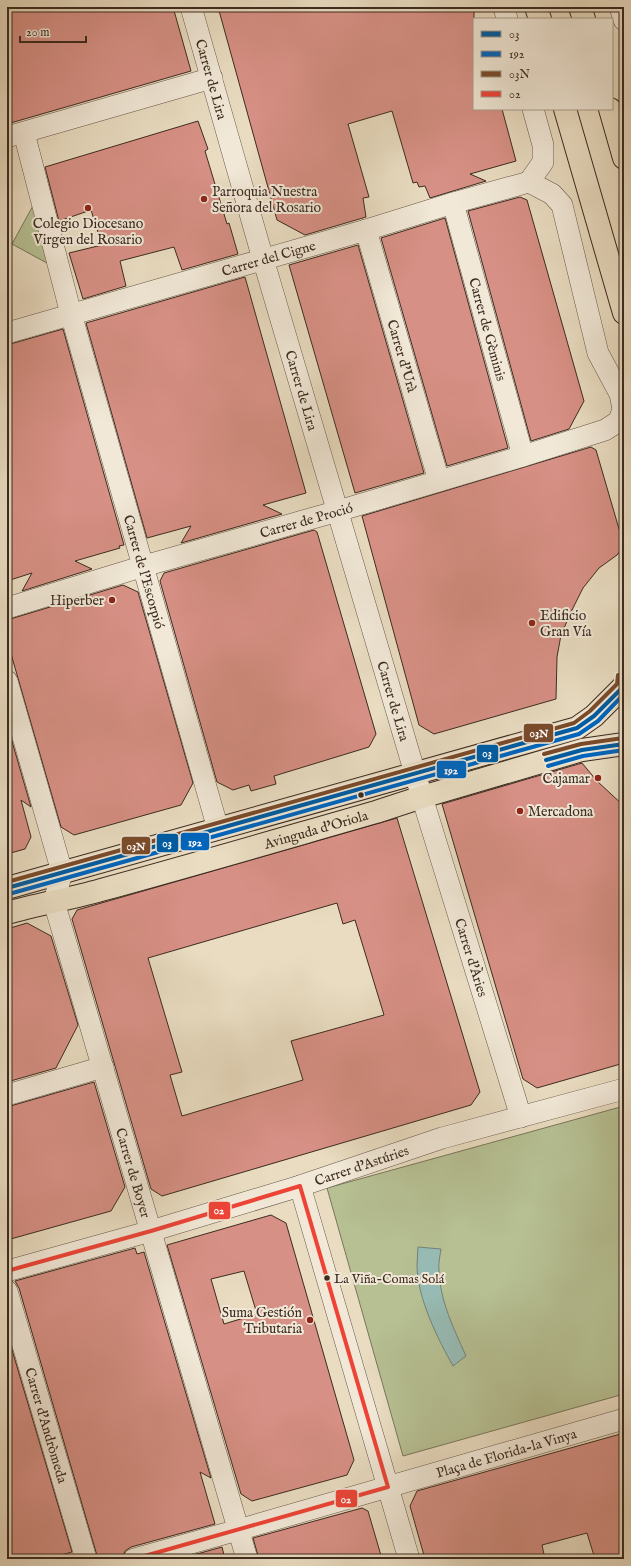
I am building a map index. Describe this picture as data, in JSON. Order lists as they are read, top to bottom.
{
  "streets": {
    "main road": ["Avinguda d'Oriola"],
    "street": [
      "Carrer de Lira",
      "Carrer del Cigne",
      "Carrer de Gèminis",
      "Carrer d'Urà",
      "Carrer de Proció",
      "Carrer de l'Escorpió",
      "Carrer d'Àries",
      "Carrer d'Astúries",
      "Carrer de Boyer",
      "Carrer d'Andròmeda",
      "Plaça de Florida-la Vinya"
    ]
  },
  "crossings": [
    ["Carrer de Lira", "Carrer del Cigne"],
    ["Carrer de Lira", "Carrer de Proció"],
    ["Carrer de Lira", "Avinguda d'Oriola"],
    ["Carrer de Lira", "Carrer d'Àries"],
    ["Carrer del Cigne", "Carrer de Gèminis"],
    ["Carrer del Cigne", "Carrer d'Urà"],
    ["Carrer del Cigne", "Carrer de Proció"],
    ["Carrer del Cigne", "Carrer de l'Escorpió"],
    ["Carrer de Gèminis", "Carrer de Proció"],
    ["Carrer d'Urà", "Carrer de Proció"],
    ["Carrer de Proció", "Carrer de l'Escorpió"],
    ["Carrer de l'Escorpió", "Avinguda d'Oriola"],
    ["Avinguda d'Oriola", "Carrer d'Àries"],
    ["Avinguda d'Oriola", "Carrer de Boyer"],
    ["Carrer d'Àries", "Carrer d'Astúries"],
    ["Carrer d'Astúries", "Carrer de Boyer"],
    ["Carrer de Boyer", "Plaça de Florida-la Vinya"]
  ],
  "places": [
    "Parroquia Nuestra Señora del Rosario",
    "Colegio Diocesano Virgen del Rosario",
    "Hiperber",
    "Edificio Gran Vía",
    "Cajamar",
    "Mercadona",
    "La Viña-Comas Solá",
    "Suma Gestión Tributaria"
  ],
  "lines": [
    "transit line 03N",
    "transit line 03",
    "transit line 192",
    "transit line 02"
  ],
  "legend": [
    "03",
    "192",
    "03N",
    "02"
  ],
  "scale_bar": "20 m"
}
